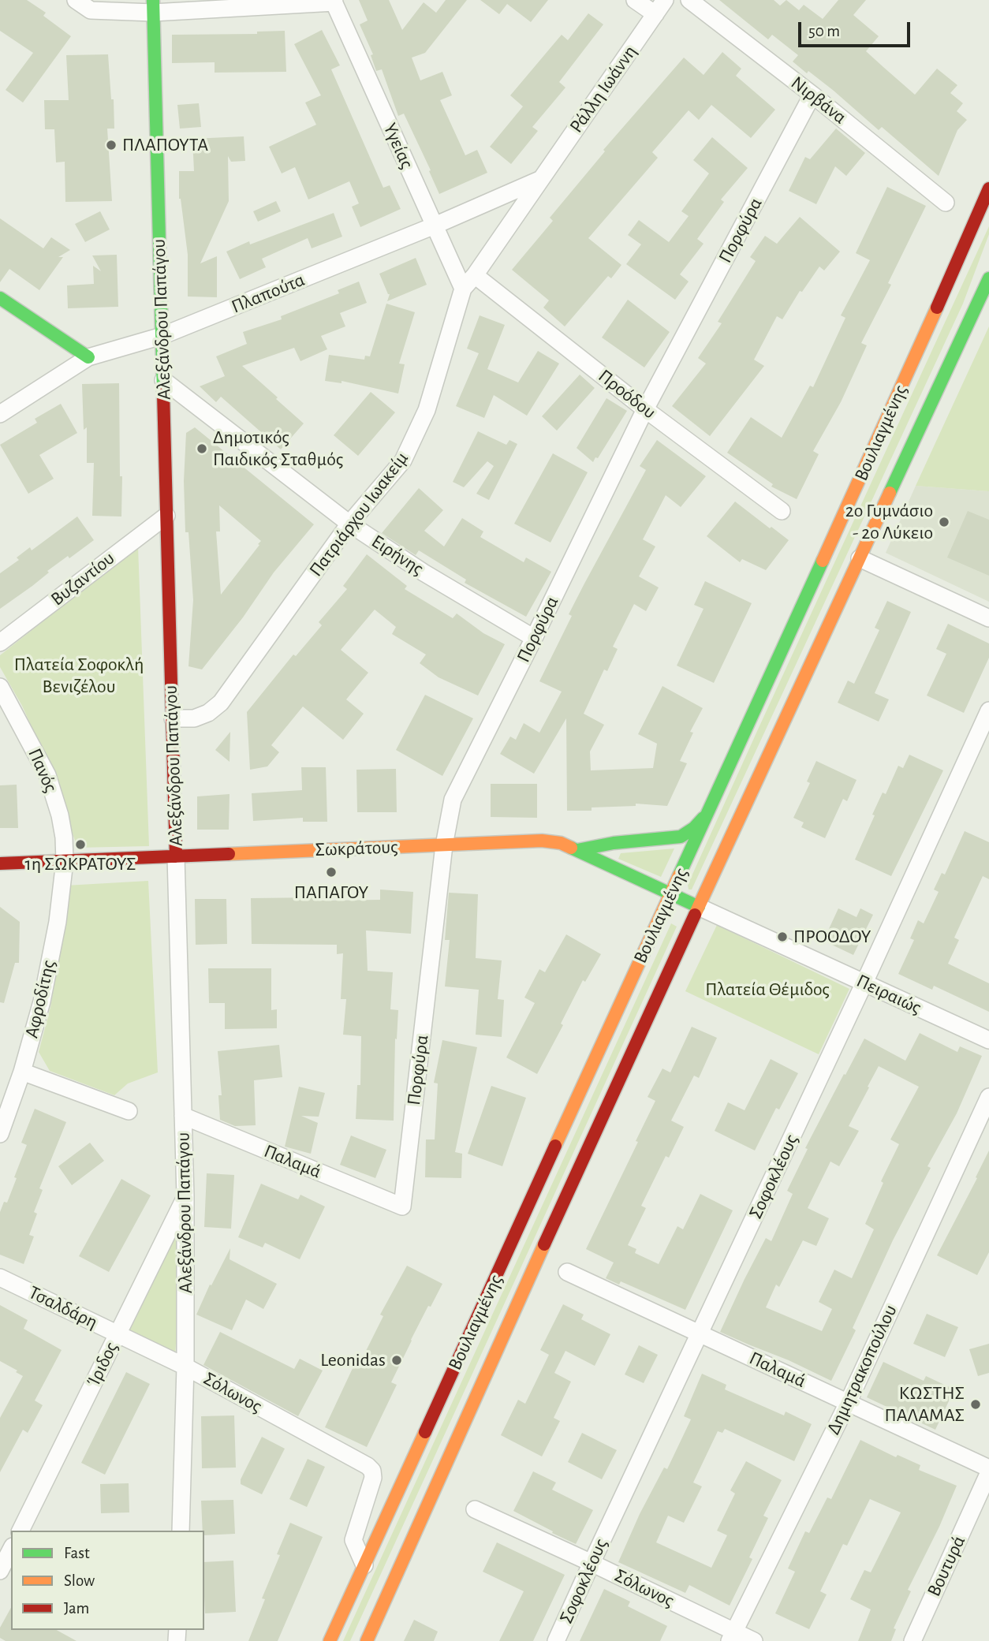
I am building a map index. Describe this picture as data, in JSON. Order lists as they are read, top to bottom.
{
  "streets": {
    "main road": ["Αλεξάνδρου Παπάγου", "Βουλιαγμένης", "Σωκράτους"],
    "street": [
      "Ράλλη Ιωάννη",
      "Νιρβάνα",
      "Υγείας",
      "Πορφύρα",
      "Πλαπούτα",
      "Προόδου",
      "Πατριάρχου Ιωακείμ",
      "Ειρήνης",
      "Βυζαντίου",
      "Πανός",
      "Πειραιώς",
      "Αφροδίτης",
      "Παλαμά",
      "Σοφοκλέους",
      "Τσαλδάρη",
      "Ίριδος",
      "Δημητρακοπούλου",
      "Σόλωνος",
      "Βουτυρά"
    ]
  },
  "crossings": [
    ["Ράλλη Ιωάννη", "Πλαπούτα"],
    ["Ράλλη Ιωάννη", "Πατριάρχου Ιωακείμ"],
    ["Νιρβάνα", "Πορφύρα"],
    ["Υγείας", "Πλαπούτα"],
    ["Υγείας", "Αλεξάνδρου Παπάγου"],
    ["Υγείας", "Πατριάρχου Ιωακείμ"],
    ["Πορφύρα", "Προόδου"],
    ["Πορφύρα", "Ειρήνης"],
    ["Πορφύρα", "Σωκράτους"],
    ["Πορφύρα", "Παλαμά"],
    ["Πλαπούτα", "Αλεξάνδρου Παπάγου"],
    ["Πλαπούτα", "Πατριάρχου Ιωακείμ"],
    ["Αλεξάνδρου Παπάγου", "Πατριάρχου Ιωακείμ"],
    ["Αλεξάνδρου Παπάγου", "Ειρήνης"],
    ["Αλεξάνδρου Παπάγου", "Βυζαντίου"],
    ["Αλεξάνδρου Παπάγου", "Σωκράτους"],
    ["Αλεξάνδρου Παπάγου", "Παλαμά"],
    ["Αλεξάνδρου Παπάγου", "Τσαλδάρη"],
    ["Αλεξάνδρου Παπάγου", "Ίριδος"],
    ["Αλεξάνδρου Παπάγου", "Σόλωνος"],
    ["Προόδου", "Πατριάρχου Ιωακείμ"],
    ["Βουλιαγμένης", "Σωκράτους"],
    ["Βουλιαγμένης", "Πειραιώς"],
    ["Βουλιαγμένης", "Σόλωνος"],
    ["Πατριάρχου Ιωακείμ", "Ειρήνης"],
    ["Πανός", "Σωκράτους"],
    ["Πανός", "Αφροδίτης"],
    ["Σωκράτους", "Πειραιώς"],
    ["Σωκράτους", "Αφροδίτης"],
    ["Πειραιώς", "Σοφοκλέους"],
    ["Παλαμά", "Σοφοκλέους"],
    ["Παλαμά", "Δημητρακοπούλου"],
    ["Παλαμά", "Βουτυρά"],
    ["Σοφοκλέους", "Σόλωνος"],
    ["Τσαλδάρη", "Ίριδος"],
    ["Τσαλδάρη", "Σόλωνος"],
    ["Δημητρακοπούλου", "Σόλωνος"]
  ],
  "parks": ["Πλατεία Σοφοκλή Βενιζέλου", "Πλατεία Θέμιδος"],
  "places": [
    "ΠΛΑΠΟΥΤΑ",
    "Δημοτικός Παιδικός Σταθμός",
    "2ο Γυμνάσιο - 2ο Λύκειο",
    "1η ΣΩΚΡΑΤΟΥΣ",
    "ΠΑΠΑΓΟΥ",
    "ΠΡΟΟΔΟΥ",
    "Leonidas",
    "ΚΩΣΤΗΣ ΠΑΛΑΜΑΣ"
  ],
  "legend": ["Fast", "Slow", "Jam"],
  "scale_bar": "50 m"
}
